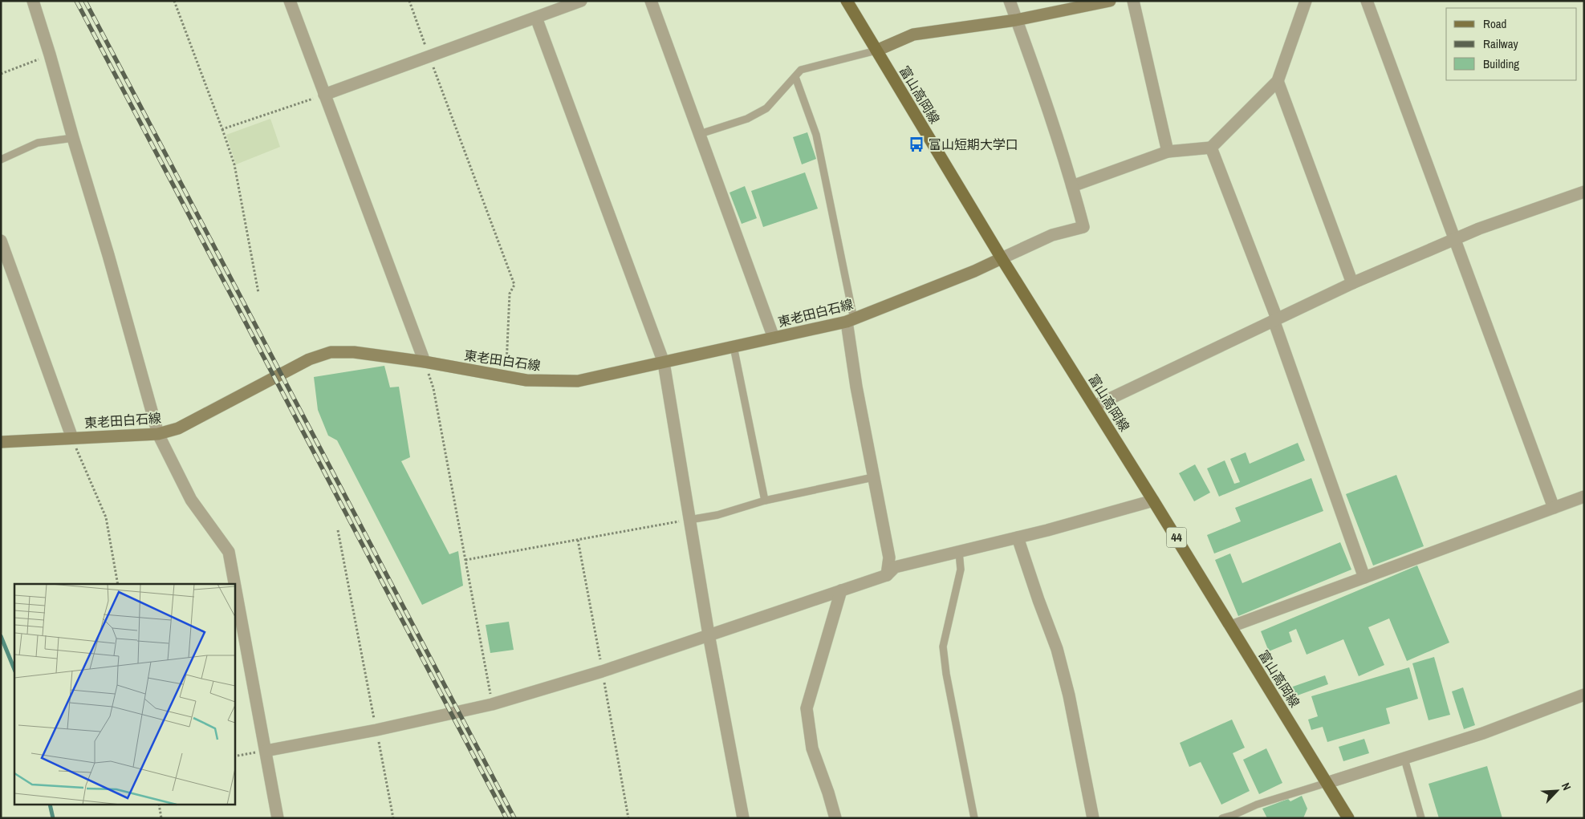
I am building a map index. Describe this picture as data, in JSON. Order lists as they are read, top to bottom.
{
  "streets": {
    "main road": ["富山高岡線", "東老田白石線", "44"]
  },
  "crossings": [
    ["富山高岡線", "東老田白石線"]
  ],
  "places": {
    "bus stop": ["富山短期大学口"]
  },
  "legend": ["Road", "Railway", "Building"],
  "north": "top right"
}
